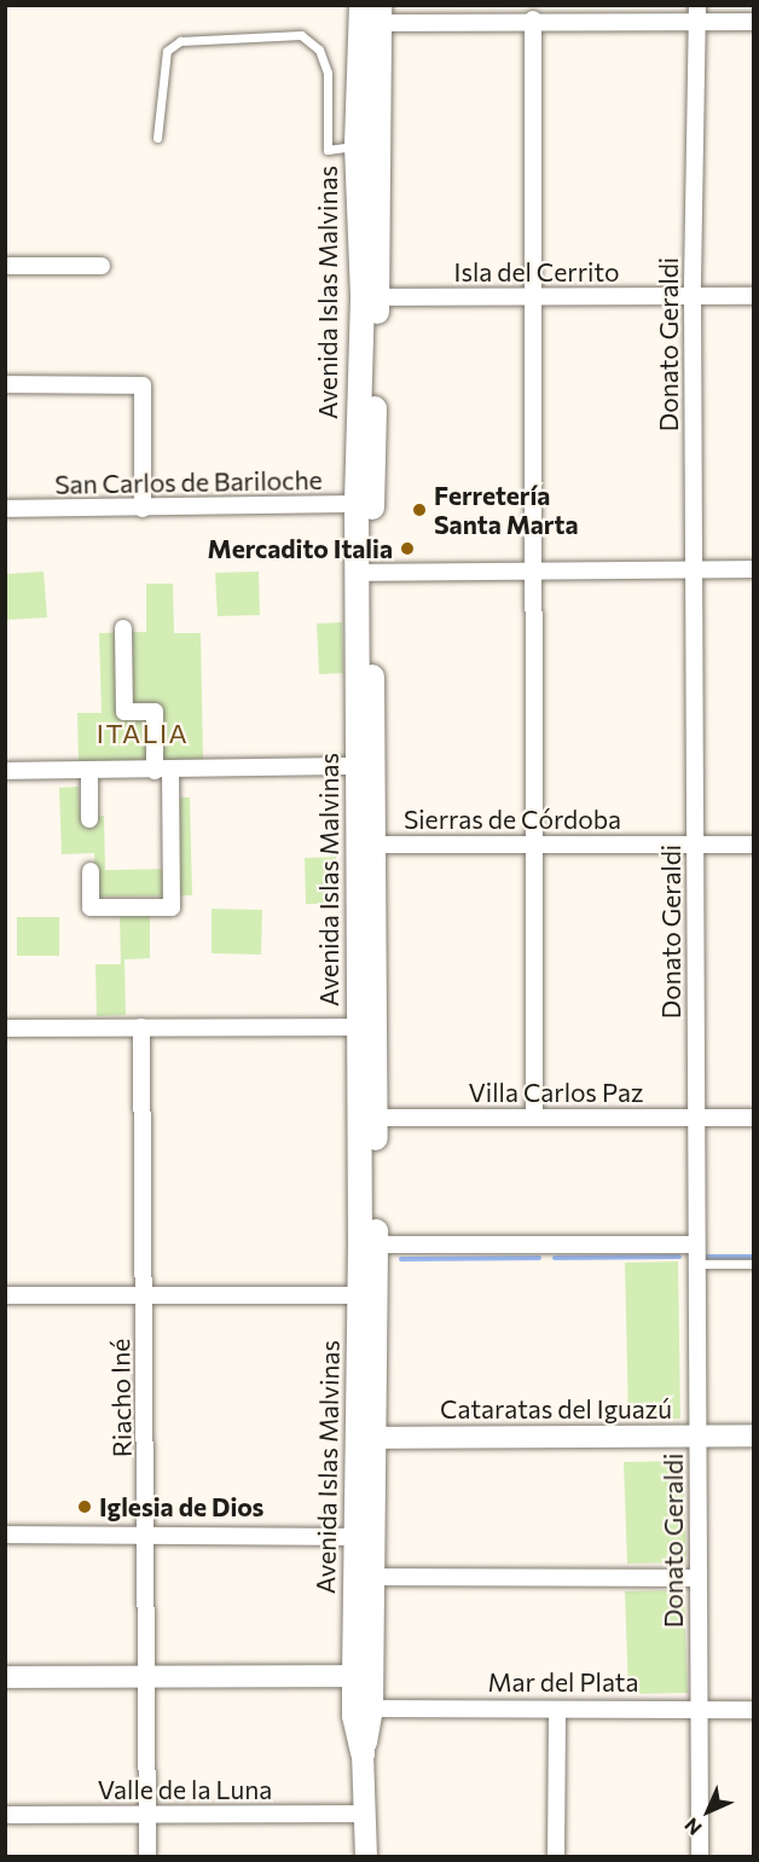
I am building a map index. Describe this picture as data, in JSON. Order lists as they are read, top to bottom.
{
  "streets": {
    "main road": ["Avenida Islas Malvinas"],
    "street": [
      "Isla del Cerrito",
      "Donato Geraldi",
      "San Carlos de Bariloche",
      "Sierras de Córdoba",
      "Villa Carlos Paz",
      "Riacho Iné",
      "Cataratas del Iguazú",
      "Mar del Plata",
      "Valle de la Luna"
    ]
  },
  "crossings": [
    ["Isla del Cerrito", "Avenida Islas Malvinas"],
    ["Isla del Cerrito", "Donato Geraldi"],
    ["Avenida Islas Malvinas", "San Carlos de Bariloche"],
    ["Avenida Islas Malvinas", "Sierras de Córdoba"],
    ["Avenida Islas Malvinas", "Villa Carlos Paz"],
    ["Avenida Islas Malvinas", "Cataratas del Iguazú"],
    ["Avenida Islas Malvinas", "Mar del Plata"],
    ["Avenida Islas Malvinas", "Valle de la Luna"],
    ["Donato Geraldi", "Sierras de Córdoba"],
    ["Donato Geraldi", "Villa Carlos Paz"],
    ["Donato Geraldi", "Cataratas del Iguazú"],
    ["Donato Geraldi", "Mar del Plata"],
    ["Riacho Iné", "Valle de la Luna"]
  ],
  "districts": ["ITALIA"],
  "places": ["Ferretería Santa Marta", "Mercadito Italia", "Iglesia de Dios"],
  "north": "bottom left"
}
